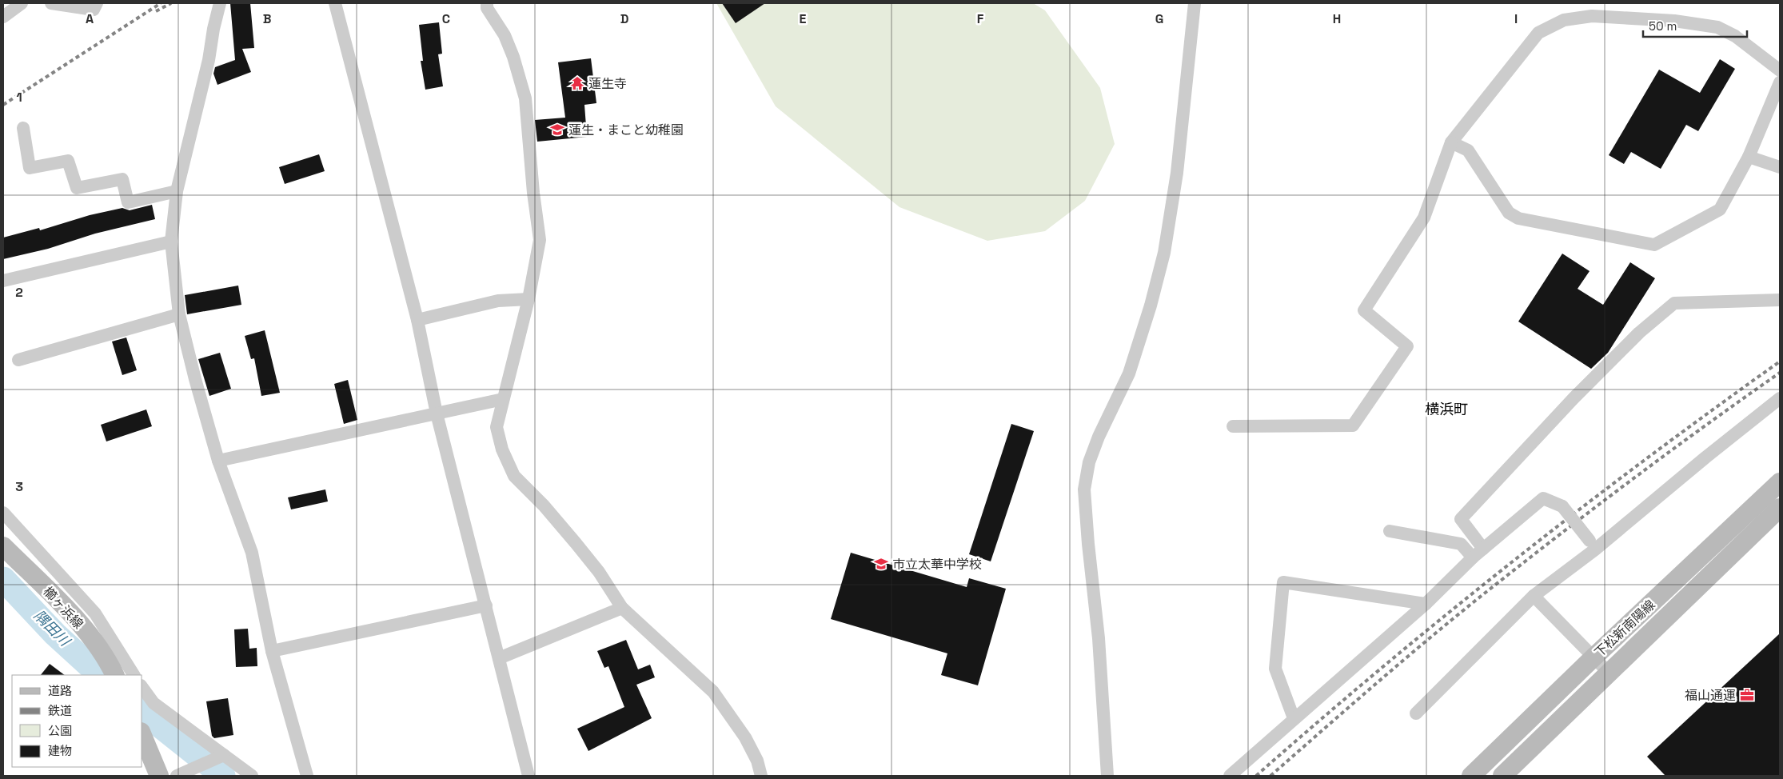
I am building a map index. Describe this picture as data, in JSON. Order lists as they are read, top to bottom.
{
  "streets": {
    "main road": ["櫛ヶ浜線", "下松新南陽線"]
  },
  "districts": ["横浜町"],
  "water": ["隅田川"],
  "places": {
    "temple": ["蓮生寺"],
    "school or university": ["蓮生・まこと幼稚園", "市立太華中学校"],
    "office": ["福山通運"]
  },
  "legend": [
    "道路",
    "鉄道",
    "公園",
    "建物"
  ],
  "scale_bar": "50 m",
  "grid": {
    "columns": [
      "A",
      "B",
      "C",
      "D",
      "E",
      "F",
      "G",
      "H",
      "I"
    ],
    "rows": ["1", "2", "3"]
  }
}
